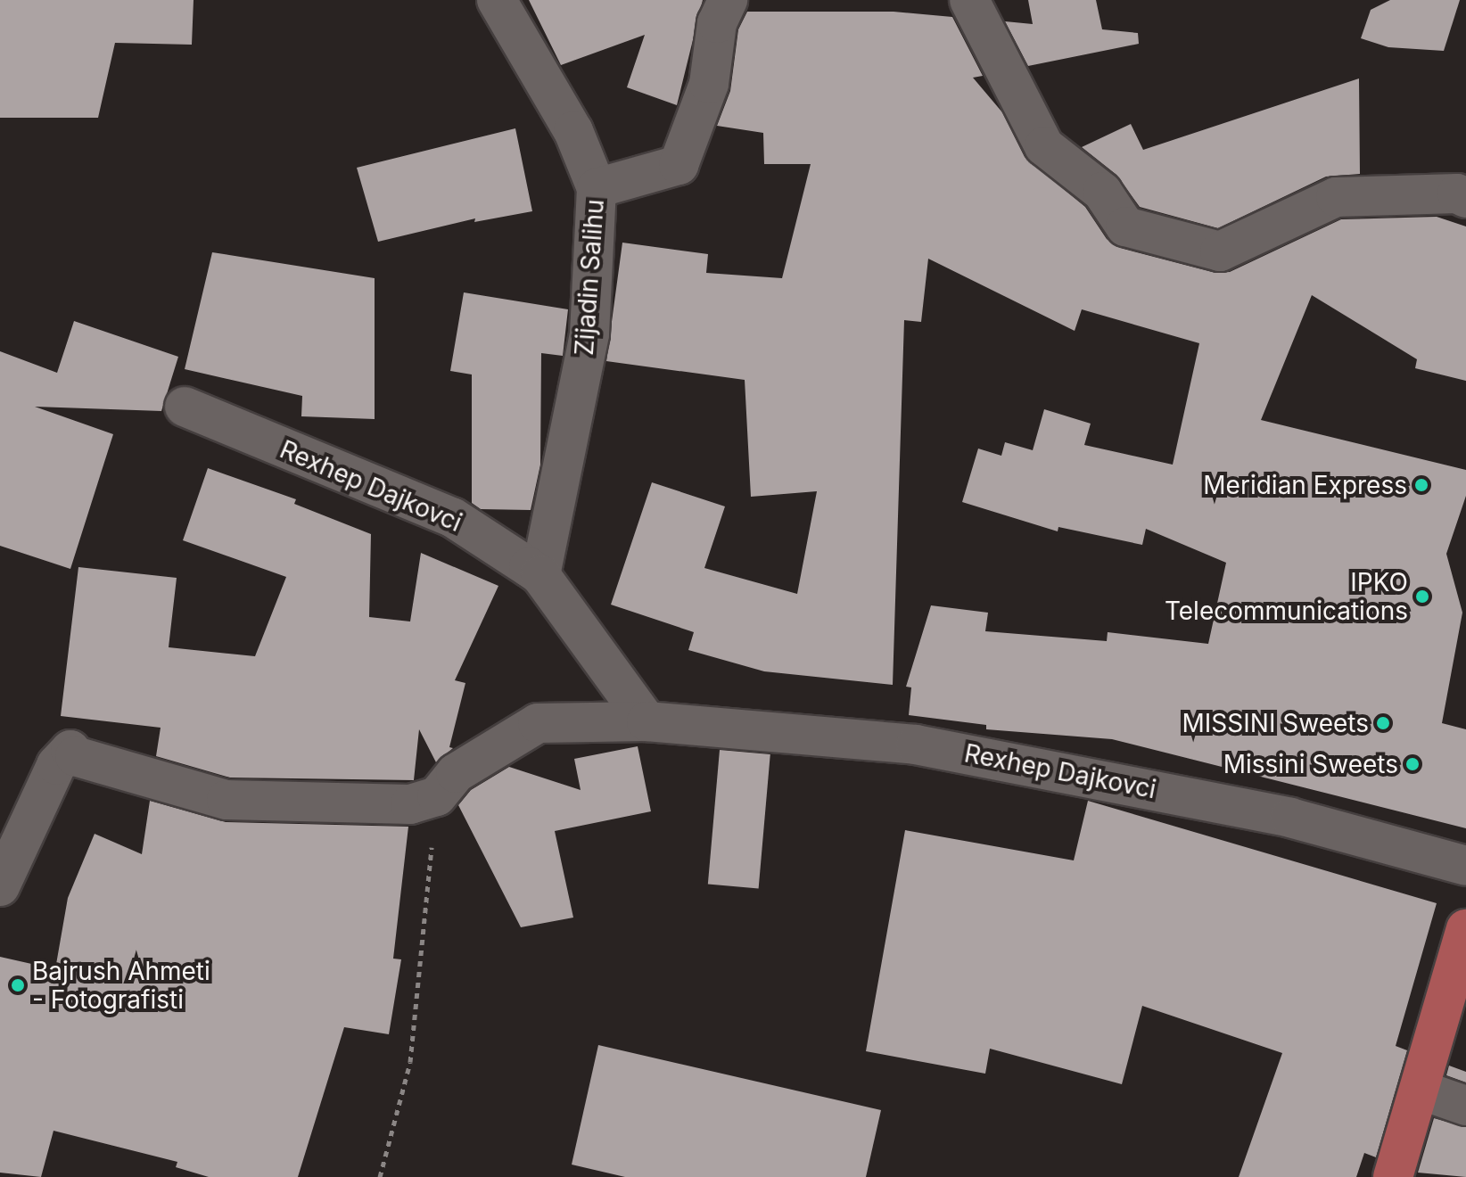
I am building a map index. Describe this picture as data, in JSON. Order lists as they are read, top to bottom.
{
  "streets": {
    "street": ["Zijadin Salihu", "Rexhep Dajkovci"]
  },
  "crossings": [
    ["Zijadin Salihu", "Rexhep Dajkovci"]
  ],
  "places": [
    "Meridian Express",
    "IPKO Telecommunications",
    "MISSINI Sweets",
    "Missini Sweets",
    "Bajrush Ahmeti - Fotografisti"
  ]
}
